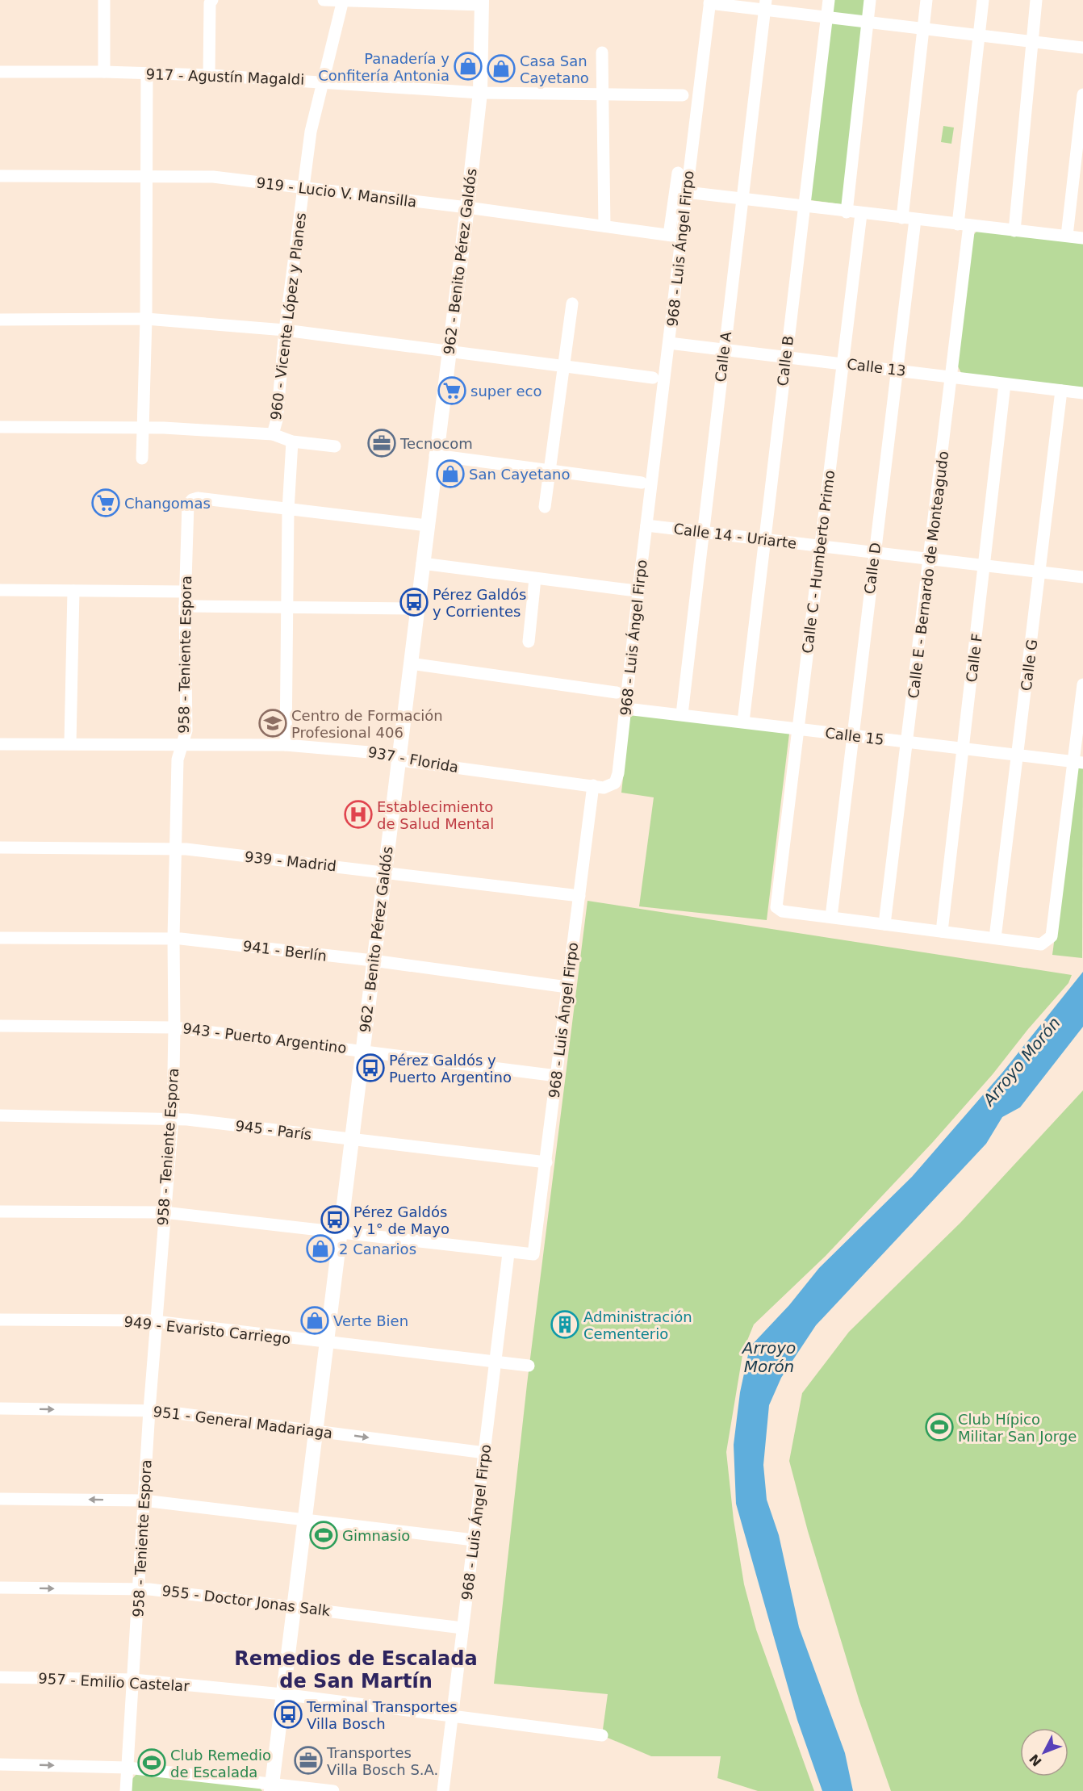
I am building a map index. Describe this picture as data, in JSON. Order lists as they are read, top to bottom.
{
  "streets": {
    "main road": ["962 - Benito Pérez Galdós"],
    "street": [
      "917 - Agustín Magaldi",
      "919 - Lucio V. Mansilla",
      "968 - Luis Ángel Firpo",
      "960 - Vicente López y Planes",
      "Calle A",
      "Calle B",
      "Calle 13",
      "Calle 14 - Uriarte",
      "Calle C - Humberto Primo",
      "Calle D",
      "Calle E - Bernardo de Monteagudo",
      "958 - Teniente Espora",
      "Calle F",
      "Calle G",
      "Calle 15",
      "937 - Florida",
      "939 - Madrid",
      "941 - Berlín",
      "943 - Puerto Argentino",
      "945 - París",
      "949 - Evaristo Carriego",
      "951 - General Madariaga",
      "955 - Doctor Jonas Salk",
      "957 - Emilio Castelar"
    ]
  },
  "crossings": [
    ["917 - Agustín Magaldi", "962 - Benito Pérez Galdós"],
    ["917 - Agustín Magaldi", "960 - Vicente López y Planes"],
    ["919 - Lucio V. Mansilla", "962 - Benito Pérez Galdós"],
    ["919 - Lucio V. Mansilla", "960 - Vicente López y Planes"],
    ["968 - Luis Ángel Firpo", "Calle 13"],
    ["968 - Luis Ángel Firpo", "Calle 14 - Uriarte"],
    ["968 - Luis Ángel Firpo", "Calle 15"],
    ["968 - Luis Ángel Firpo", "937 - Florida"],
    ["968 - Luis Ángel Firpo", "939 - Madrid"],
    ["968 - Luis Ángel Firpo", "941 - Berlín"],
    ["968 - Luis Ángel Firpo", "943 - Puerto Argentino"],
    ["968 - Luis Ángel Firpo", "945 - París"],
    ["968 - Luis Ángel Firpo", "949 - Evaristo Carriego"],
    ["968 - Luis Ángel Firpo", "951 - General Madariaga"],
    ["968 - Luis Ángel Firpo", "955 - Doctor Jonas Salk"],
    ["968 - Luis Ángel Firpo", "957 - Emilio Castelar"],
    ["962 - Benito Pérez Galdós", "937 - Florida"],
    ["962 - Benito Pérez Galdós", "939 - Madrid"],
    ["962 - Benito Pérez Galdós", "941 - Berlín"],
    ["962 - Benito Pérez Galdós", "943 - Puerto Argentino"],
    ["962 - Benito Pérez Galdós", "945 - París"],
    ["962 - Benito Pérez Galdós", "949 - Evaristo Carriego"],
    ["962 - Benito Pérez Galdós", "951 - General Madariaga"],
    ["962 - Benito Pérez Galdós", "955 - Doctor Jonas Salk"],
    ["962 - Benito Pérez Galdós", "957 - Emilio Castelar"],
    ["Calle A", "Calle 13"],
    ["Calle A", "Calle 14 - Uriarte"],
    ["Calle A", "Calle 15"],
    ["Calle B", "Calle 13"],
    ["Calle B", "Calle 14 - Uriarte"],
    ["Calle B", "Calle 15"],
    ["Calle 13", "Calle C - Humberto Primo"],
    ["Calle 13", "Calle D"],
    ["Calle 13", "Calle E - Bernardo de Monteagudo"],
    ["Calle 13", "Calle F"],
    ["Calle 13", "Calle G"],
    ["Calle 14 - Uriarte", "Calle C - Humberto Primo"],
    ["Calle 14 - Uriarte", "Calle D"],
    ["Calle 14 - Uriarte", "Calle E - Bernardo de Monteagudo"],
    ["Calle 14 - Uriarte", "Calle F"],
    ["Calle 14 - Uriarte", "Calle G"],
    ["Calle C - Humberto Primo", "Calle D"],
    ["Calle C - Humberto Primo", "Calle 15"],
    ["Calle D", "Calle 15"],
    ["Calle E - Bernardo de Monteagudo", "Calle 15"],
    ["958 - Teniente Espora", "937 - Florida"],
    ["958 - Teniente Espora", "939 - Madrid"],
    ["958 - Teniente Espora", "941 - Berlín"],
    ["958 - Teniente Espora", "943 - Puerto Argentino"],
    ["958 - Teniente Espora", "945 - París"],
    ["958 - Teniente Espora", "949 - Evaristo Carriego"],
    ["958 - Teniente Espora", "951 - General Madariaga"],
    ["958 - Teniente Espora", "955 - Doctor Jonas Salk"],
    ["958 - Teniente Espora", "957 - Emilio Castelar"],
    ["Calle F", "Calle 15"],
    ["Calle G", "Calle 15"]
  ],
  "districts": ["Remedios de Escalada de San Martín"],
  "water": ["Arroyo Morón"],
  "places": {
    "shop": [
      "Panadería y Confitería Antonia",
      "Casa San Cayetano",
      "San Cayetano",
      "2 Canarios",
      "Verte Bien"
    ],
    "supermarket": ["super eco", "Changomas"],
    "office": ["Tecnocom", "Transportes Villa Bosch S.A."],
    "bus stop": [
      "Pérez Galdós y Corrientes",
      "Pérez Galdós y Puerto Argentino",
      "Pérez Galdós y 1° de Mayo",
      "Terminal Transportes Villa Bosch"
    ],
    "school or university": ["Centro de Formación Profesional 406"],
    "hospital": ["Establecimiento de Salud Mental"],
    "building": ["Administración Cementerio"],
    "sports": ["Club Hípico Militar San Jorge", "Gimnasio", "Club Remedio de Escalada"]
  },
  "north": "bottom left"
}
